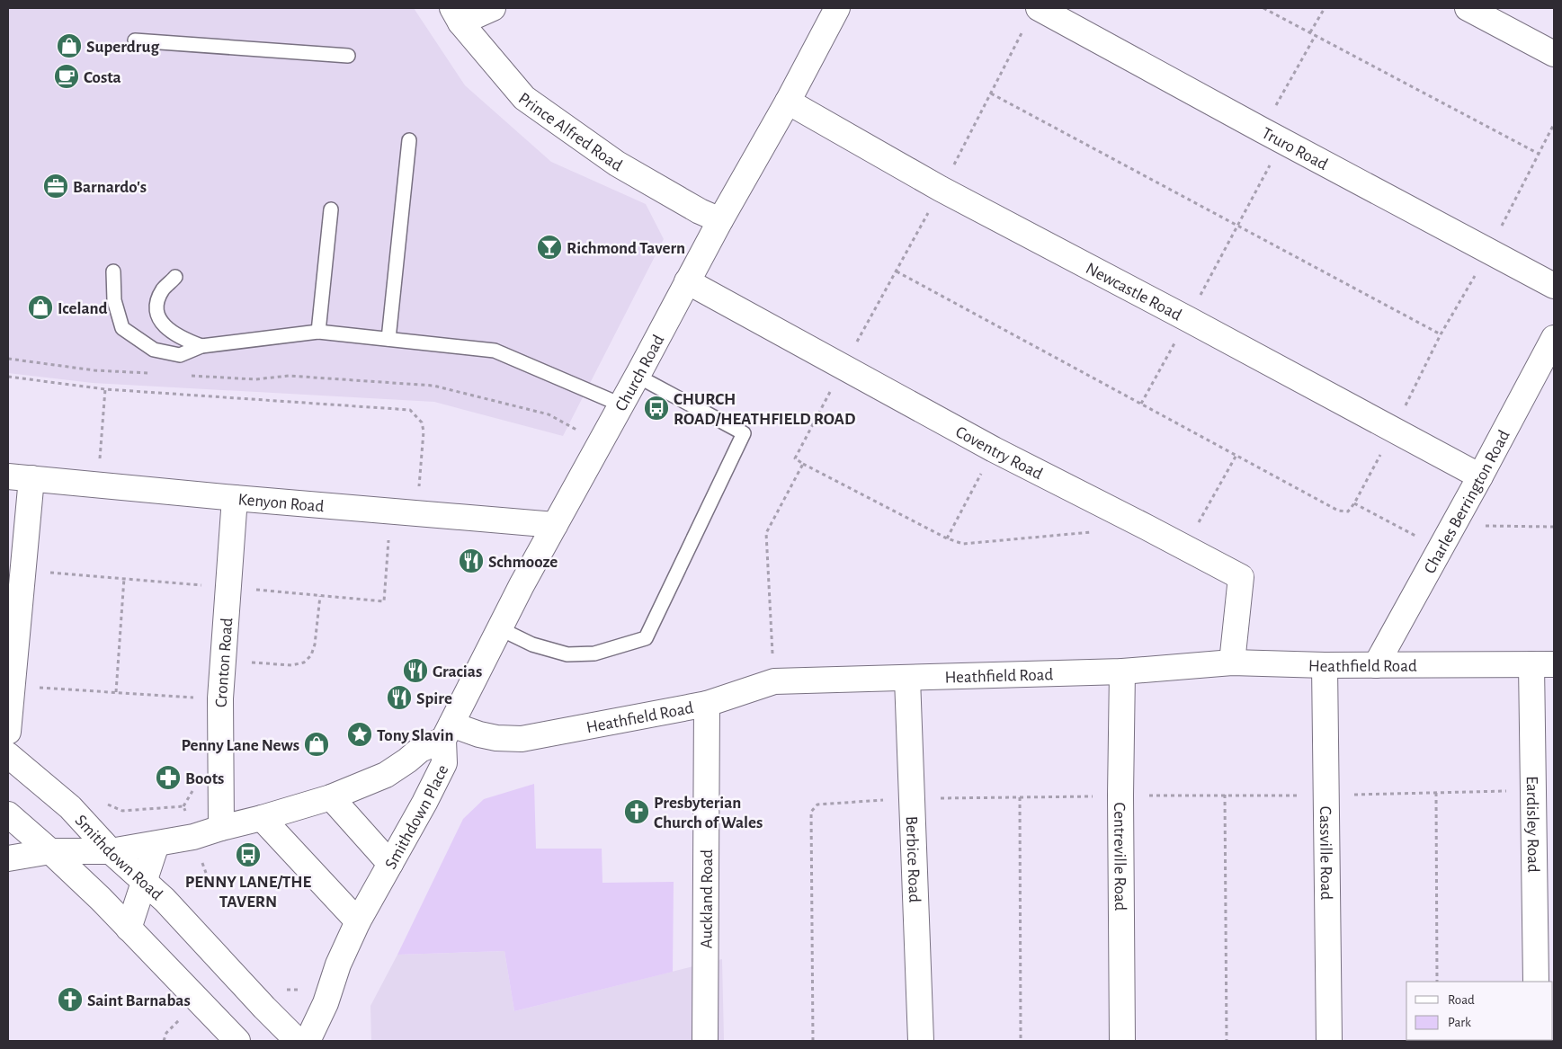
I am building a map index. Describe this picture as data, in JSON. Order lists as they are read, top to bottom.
{
  "streets": {
    "main road": [
      "Prince Alfred Road",
      "Truro Road",
      "Newcastle Road",
      "Church Road",
      "Coventry Road",
      "Kenyon Road",
      "Charles Berrington Road",
      "Cronton Road",
      "Heathfield Road",
      "Smithdown Place",
      "Eardisley Road",
      "Cassville Road",
      "Smithdown Road",
      "Centreville Road",
      "Berbice Road",
      "Auckland Road"
    ]
  },
  "crossings": [
    ["Prince Alfred Road", "Church Road"],
    ["Newcastle Road", "Church Road"],
    ["Newcastle Road", "Charles Berrington Road"],
    ["Church Road", "Coventry Road"],
    ["Church Road", "Kenyon Road"],
    ["Church Road", "Heathfield Road"],
    ["Church Road", "Smithdown Place"],
    ["Coventry Road", "Heathfield Road"],
    ["Kenyon Road", "Cronton Road"],
    ["Charles Berrington Road", "Heathfield Road"],
    ["Cronton Road", "Smithdown Place"],
    ["Heathfield Road", "Smithdown Place"],
    ["Heathfield Road", "Eardisley Road"],
    ["Heathfield Road", "Cassville Road"],
    ["Heathfield Road", "Centreville Road"],
    ["Heathfield Road", "Berbice Road"],
    ["Heathfield Road", "Auckland Road"],
    ["Smithdown Place", "Smithdown Road"]
  ],
  "places": {
    "shop": ["Superdrug", "Iceland", "Penny Lane News"],
    "cafe": ["Costa"],
    "office": ["Barnardo's"],
    "bar": ["Richmond Tavern"],
    "bus stop": ["CHURCH ROAD/HEATHFIELD ROAD", "PENNY LANE/THE TAVERN"],
    "restaurant": ["Schmooze", "Gracias", "Spire"],
    "place": ["Tony Slavin"],
    "pharmacy": ["Boots"],
    "church": ["Presbyterian Church of Wales", "Saint Barnabas"]
  },
  "legend": ["Road", "Park"]
}
